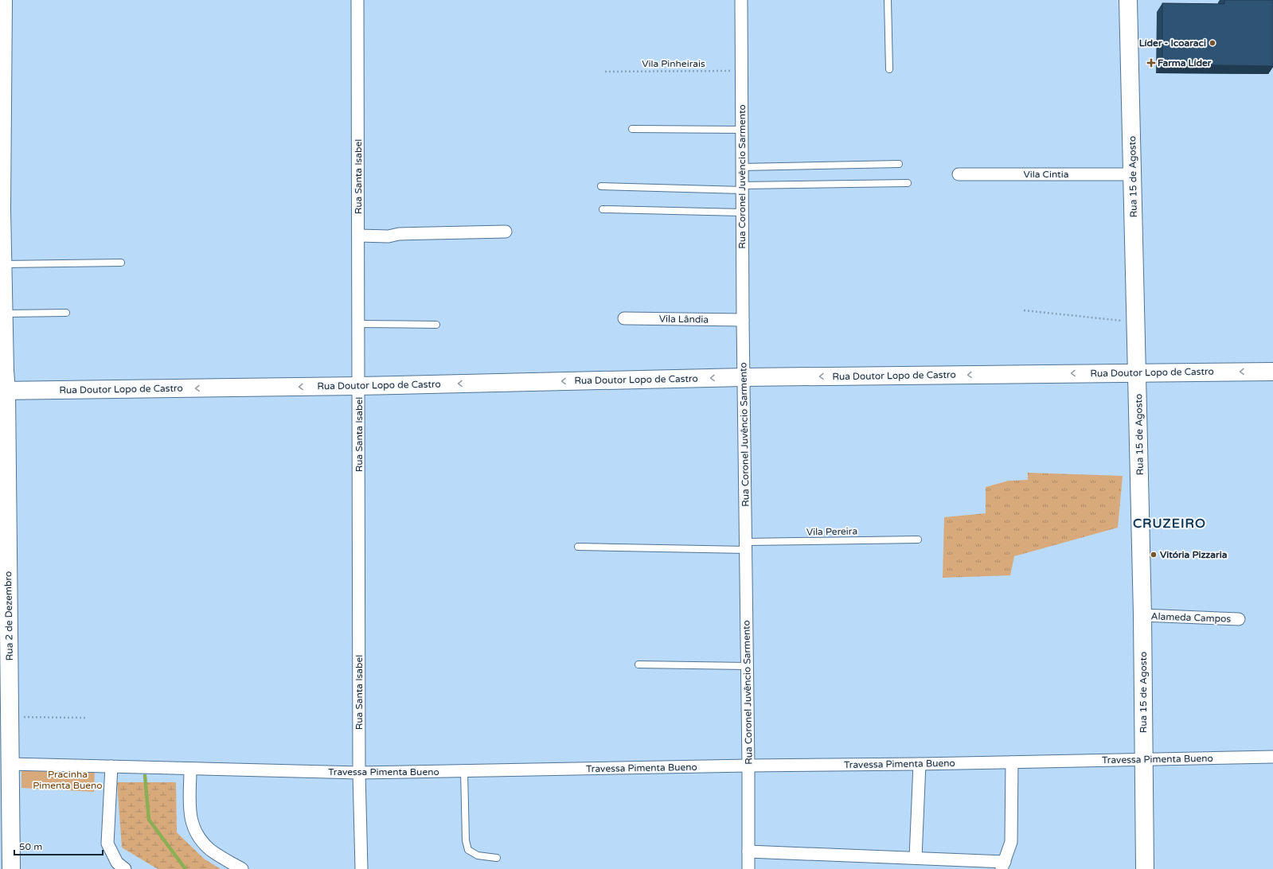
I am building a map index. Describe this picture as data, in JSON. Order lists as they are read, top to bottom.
{
  "streets": {
    "street": [
      "Vila Cintia",
      "Rua Santa Isabel",
      "Rua Coronel Juvêncio Sarmento",
      "Rua 15 de Agosto",
      "Vila Lândia",
      "Rua Doutor Lopo de Castro",
      "Rua 2 de Dezembro",
      "Alameda Campos",
      "Travessa Pimenta Bueno"
    ],
    "lane": ["Vila Pereira"],
    "path": ["Vila Pinheirais"]
  },
  "crossings": [
    ["Vila Pinheirais", "Rua Coronel Juvêncio Sarmento"],
    ["Vila Cintia", "Rua 15 de Agosto"],
    ["Rua Santa Isabel", "Rua Doutor Lopo de Castro"],
    ["Rua Santa Isabel", "Travessa Pimenta Bueno"],
    ["Rua Coronel Juvêncio Sarmento", "Vila Lândia"],
    ["Rua Coronel Juvêncio Sarmento", "Rua Doutor Lopo de Castro"],
    ["Rua Coronel Juvêncio Sarmento", "Vila Pereira"],
    ["Rua Coronel Juvêncio Sarmento", "Travessa Pimenta Bueno"],
    ["Rua 15 de Agosto", "Rua Doutor Lopo de Castro"],
    ["Rua 15 de Agosto", "Alameda Campos"],
    ["Rua 15 de Agosto", "Travessa Pimenta Bueno"],
    ["Rua Doutor Lopo de Castro", "Rua 2 de Dezembro"],
    ["Rua 2 de Dezembro", "Travessa Pimenta Bueno"]
  ],
  "one_way": ["Rua Doutor Lopo de Castro"],
  "districts": ["CRUZEIRO"],
  "parks": ["Pracinha Pimenta Bueno"],
  "places": {
    "other": ["Líder - Icoaraci", "Vitória Pizzaria"],
    "health": ["Farma Líder"]
  },
  "scale_bar": "50 m"
}
